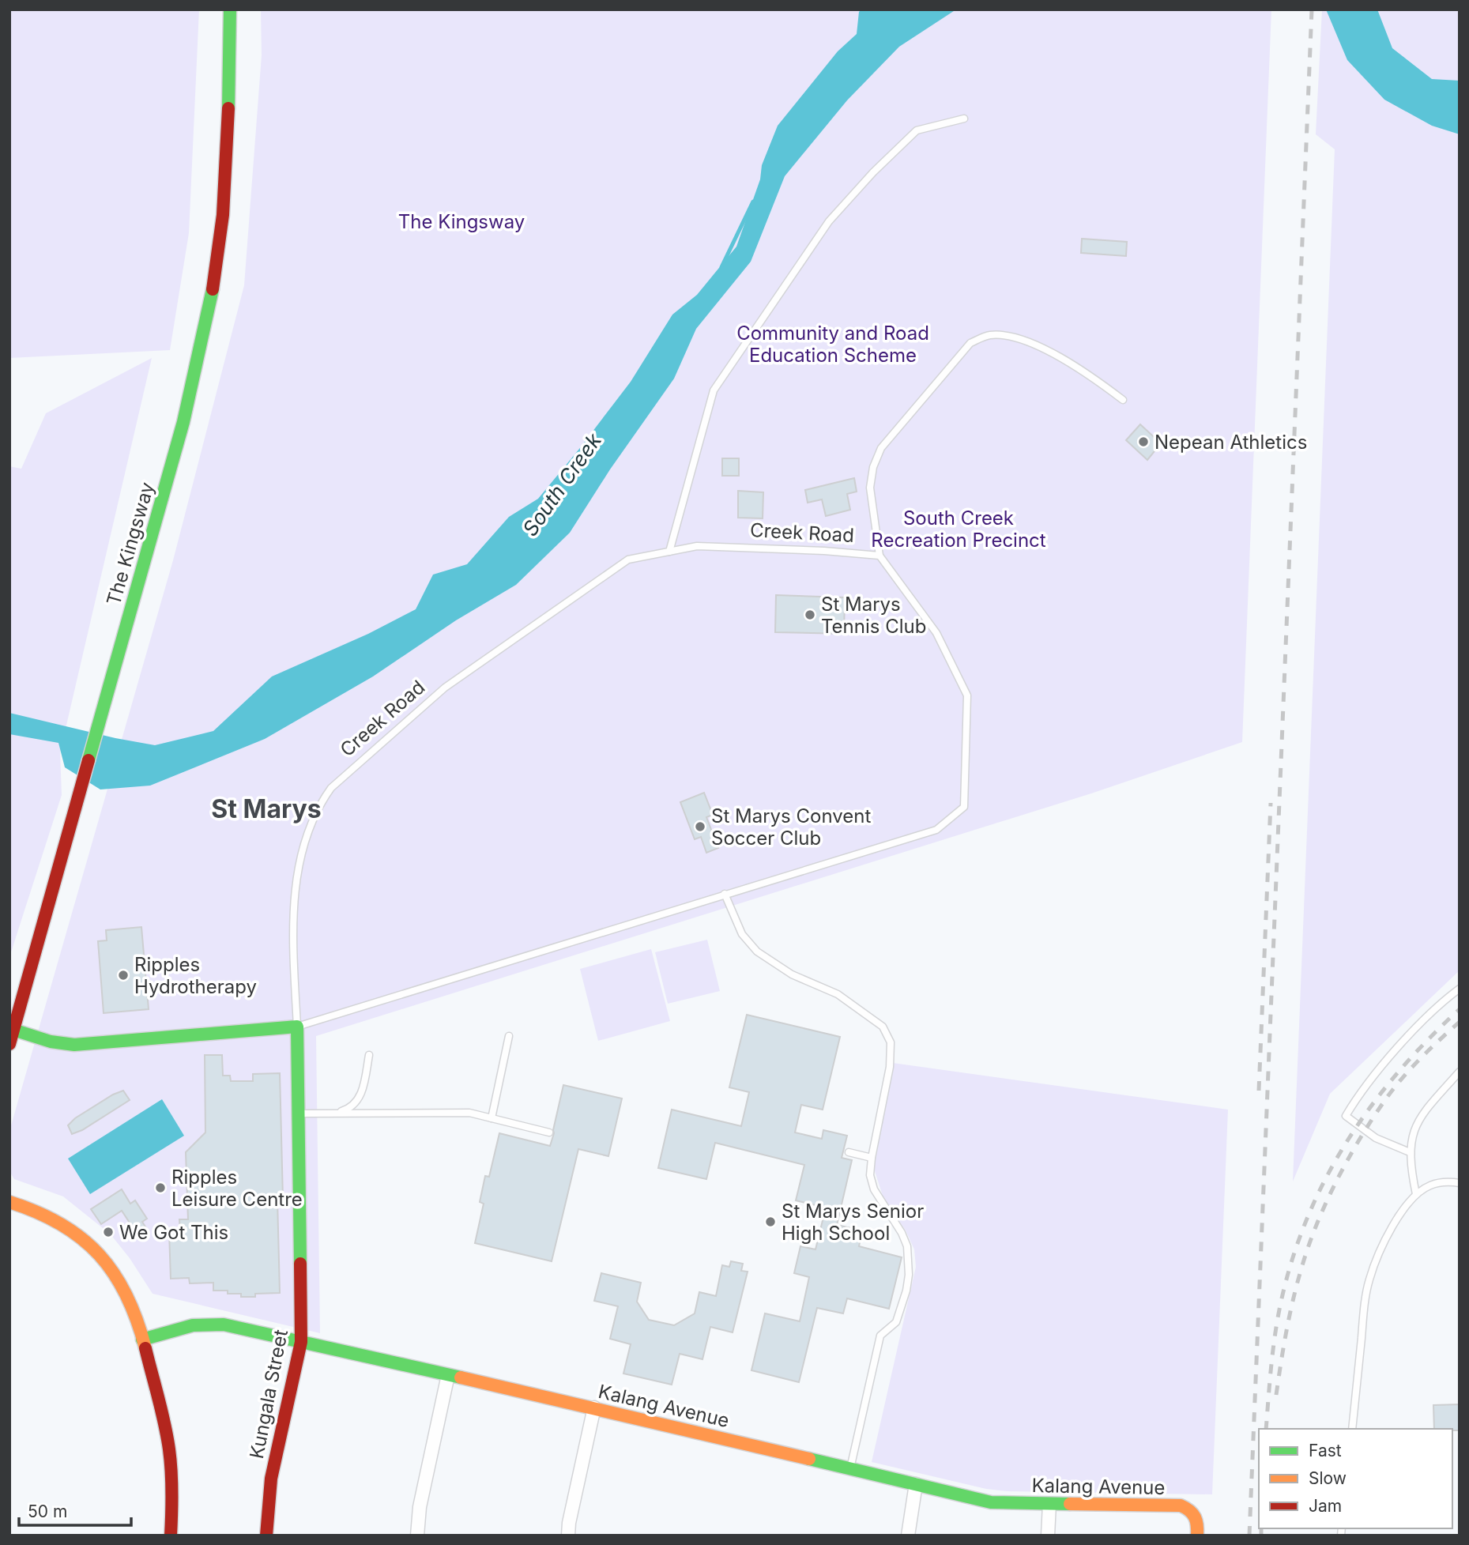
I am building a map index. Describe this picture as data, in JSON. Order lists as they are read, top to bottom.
{
  "streets": {
    "street": [
      "Creek Road",
      "The Kingsway",
      "Kungala Street",
      "Kalang Avenue"
    ]
  },
  "crossings": [
    ["Creek Road", "The Kingsway"],
    ["Creek Road", "Kungala Street"],
    ["Kungala Street", "Kalang Avenue"]
  ],
  "districts": ["St Marys"],
  "water": ["South Creek"],
  "parks": ["The Kingsway", "Community and Road Education Scheme", "South Creek Recreation Precinct"],
  "places": [
    "Nepean Athletics",
    "St Marys Tennis Club",
    "St Marys Convent Soccer Club",
    "Ripples Hydrotherapy",
    "Ripples Leisure Centre",
    "St Marys Senior High School",
    "We Got This"
  ],
  "legend": ["Fast", "Slow", "Jam"],
  "scale_bar": "50 m"
}
